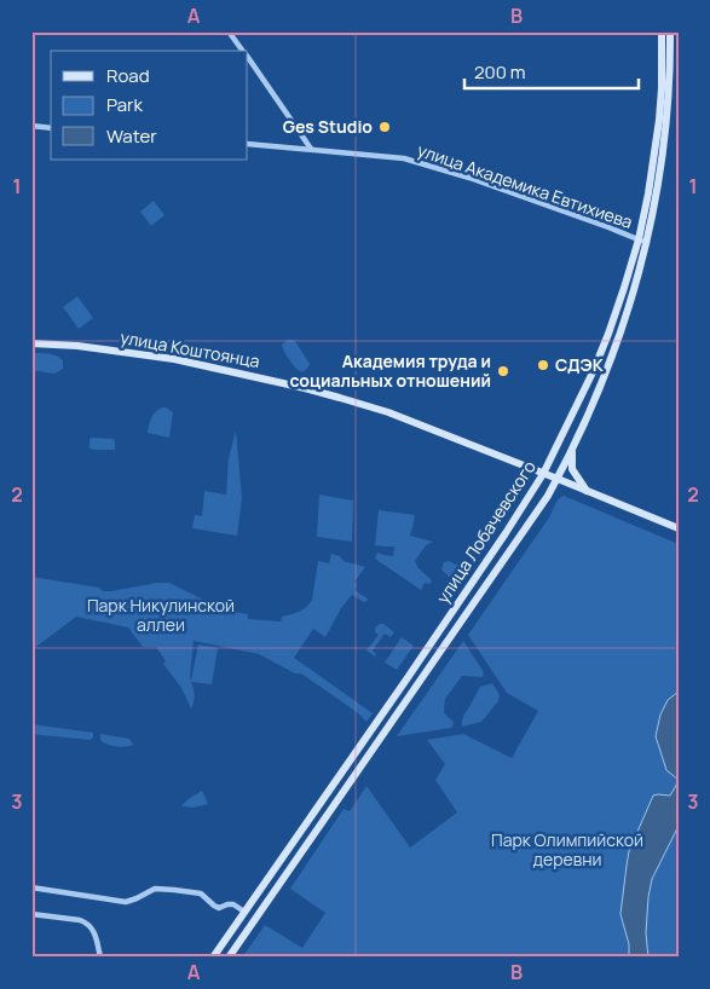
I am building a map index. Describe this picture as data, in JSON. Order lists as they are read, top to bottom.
{
  "streets": {
    "main road": ["улица Коштоянца", "улица Лобачевского"],
    "street": ["улица Академика Евтихиева"]
  },
  "crossings": [
    ["улица Академика Евтихиева", "улица Лобачевского"],
    ["улица Коштоянца", "улица Лобачевского"]
  ],
  "parks": ["Парк Никулинской аллеи", "Парк Олимпийской деревни"],
  "places": ["Ges Studio", "СДЭК", "Академия труда и социальных отношений"],
  "legend": ["Road", "Park", "Water"],
  "scale_bar": "200 m",
  "grid": {
    "columns": ["A", "B"],
    "rows": ["1", "2", "3"]
  }
}
